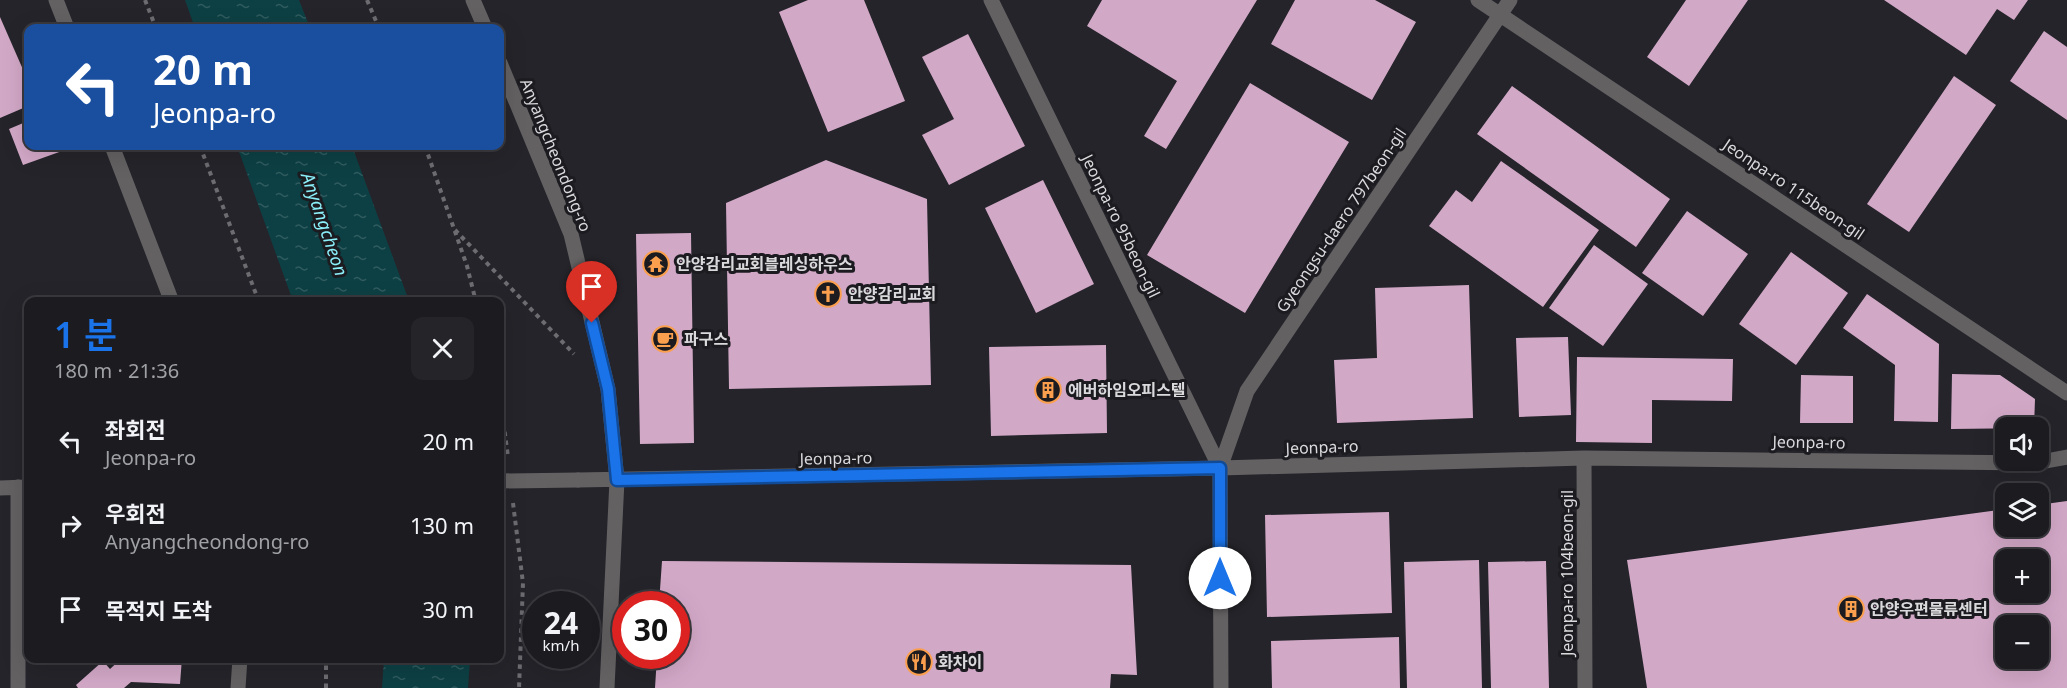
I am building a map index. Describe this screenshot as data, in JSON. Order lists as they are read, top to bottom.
{
  "streets": {
    "street": [
      "Anyangcheondong-ro",
      "Jeonpa-ro 115beon-gil",
      "Gyeongsu-daero 797beon-gil",
      "Jeonpa-ro 95beon-gil",
      "Jeonpa-ro",
      "Jeonpa-ro 104beon-gil"
    ]
  },
  "crossings": [
    ["Anyangcheondong-ro", "Jeonpa-ro"],
    ["Jeonpa-ro 115beon-gil", "Gyeongsu-daero 797beon-gil"],
    ["Gyeongsu-daero 797beon-gil", "Jeonpa-ro 95beon-gil"],
    ["Gyeongsu-daero 797beon-gil", "Jeonpa-ro"],
    ["Jeonpa-ro 95beon-gil", "Jeonpa-ro"],
    ["Jeonpa-ro", "Jeonpa-ro 104beon-gil"]
  ],
  "water": ["Anyangcheon"],
  "places": {
    "temple": ["안양감리교회블레싱하우스"],
    "church": ["안양감리교회"],
    "cafe": ["파구스"],
    "building": ["에버하임오피스텔", "안양우편물류센터"],
    "restaurant": ["화차이"]
  },
  "page": {
    "turn": ["20 m", "Jeonpa-ro"],
    "heading": ["1 분", "180 m · 21:36"],
    "list": [
      {
        "name": "좌회전",
        "note": "Jeonpa-ro",
        "value": "20 m"
      },
      {
        "name": "우회전",
        "note": "Anyangcheondong-ro",
        "value": "130 m"
      },
      {
        "name": "목적지 도착",
        "value": "30 m"
      }
    ],
    "map_buttons": ["+", "−"],
    "speed": "24 km/h",
    "limit": "30"
  }
}
